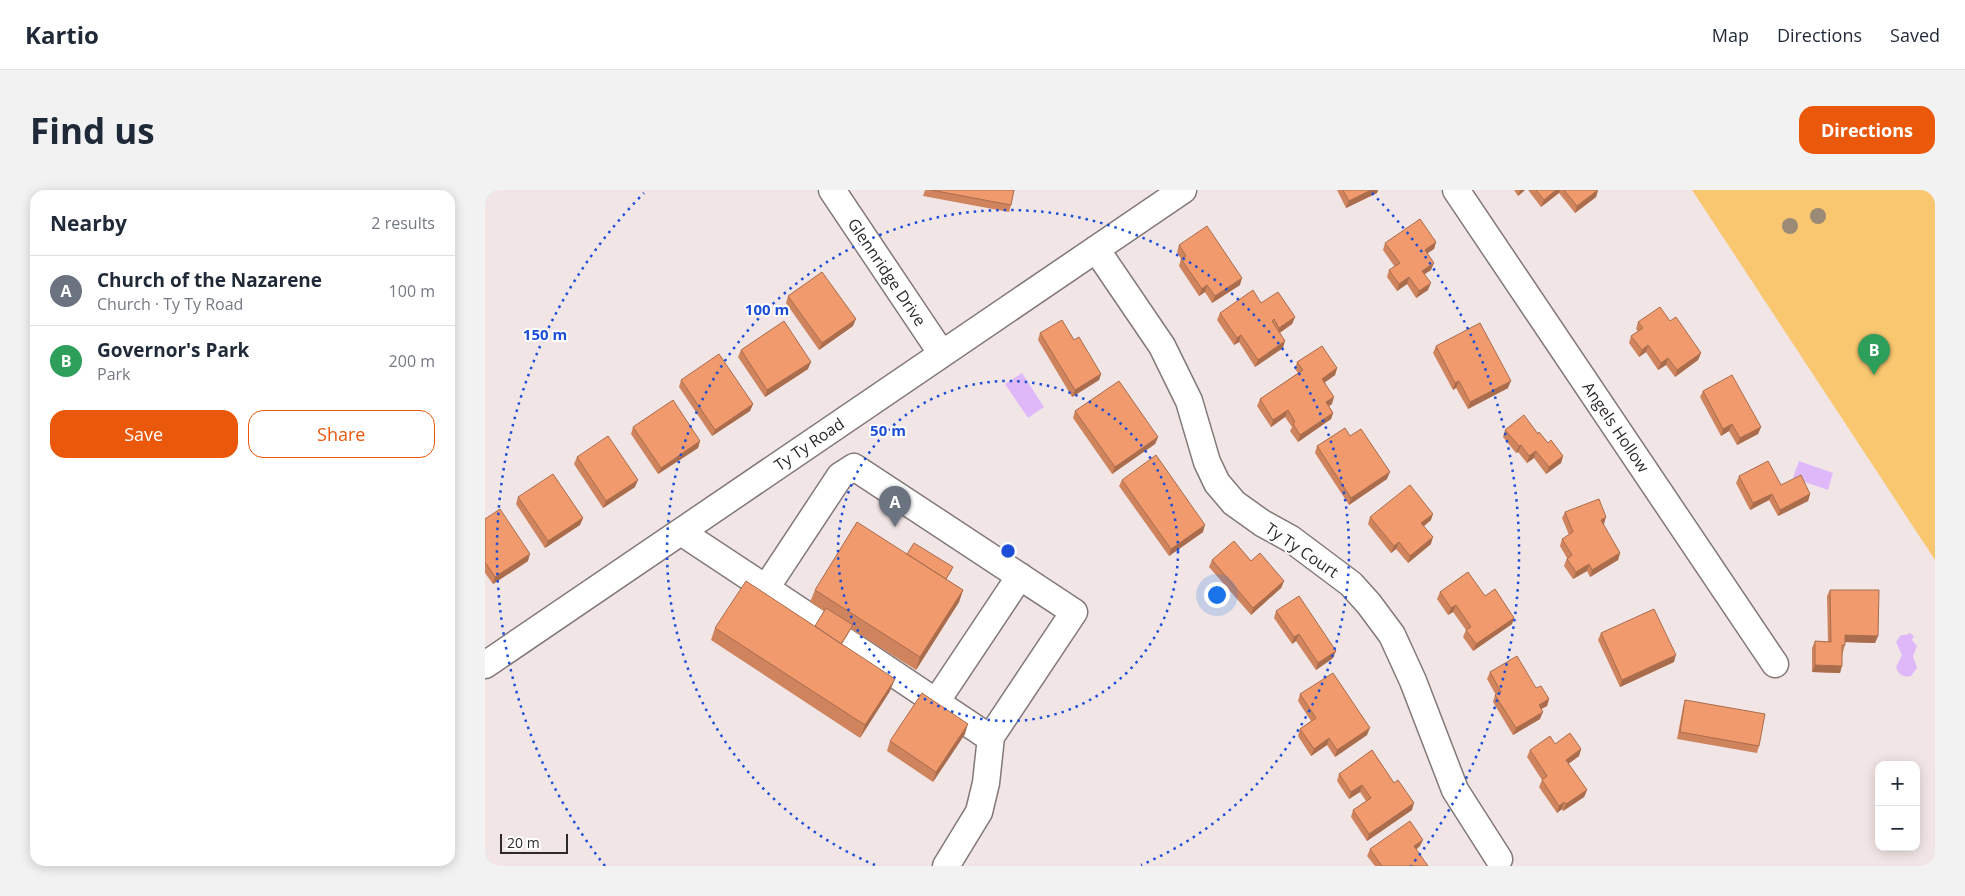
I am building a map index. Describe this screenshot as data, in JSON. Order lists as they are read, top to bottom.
{
  "streets": {
    "street": [
      "Glennridge Drive",
      "Angels Hollow",
      "Ty Ty Road",
      "Ty Ty Court"
    ]
  },
  "crossings": [
    ["Glennridge Drive", "Ty Ty Road"],
    ["Ty Ty Road", "Ty Ty Court"]
  ],
  "scale_bar": "20 m",
  "page": {
    "header": "Kartio",
    "nav": ["Map", "Directions", "Saved"],
    "buttons": [
      "Directions",
      ["Save", "Share"]
    ],
    "title": "Find us",
    "heading": ["Nearby", "2 results"],
    "list": [
      {
        "mark": "A",
        "name": "Church of the Nazarene",
        "note": "Church · Ty Ty Road",
        "value": "100 m"
      },
      {
        "mark": "B",
        "name": "Governor's Park",
        "note": "Park",
        "value": "200 m"
      }
    ],
    "pins": ["B", "A"],
    "map_buttons": ["+", "−"],
    "scale": "20 m"
  },
  "rings": ["100 m", "150 m", "50 m"]
}
